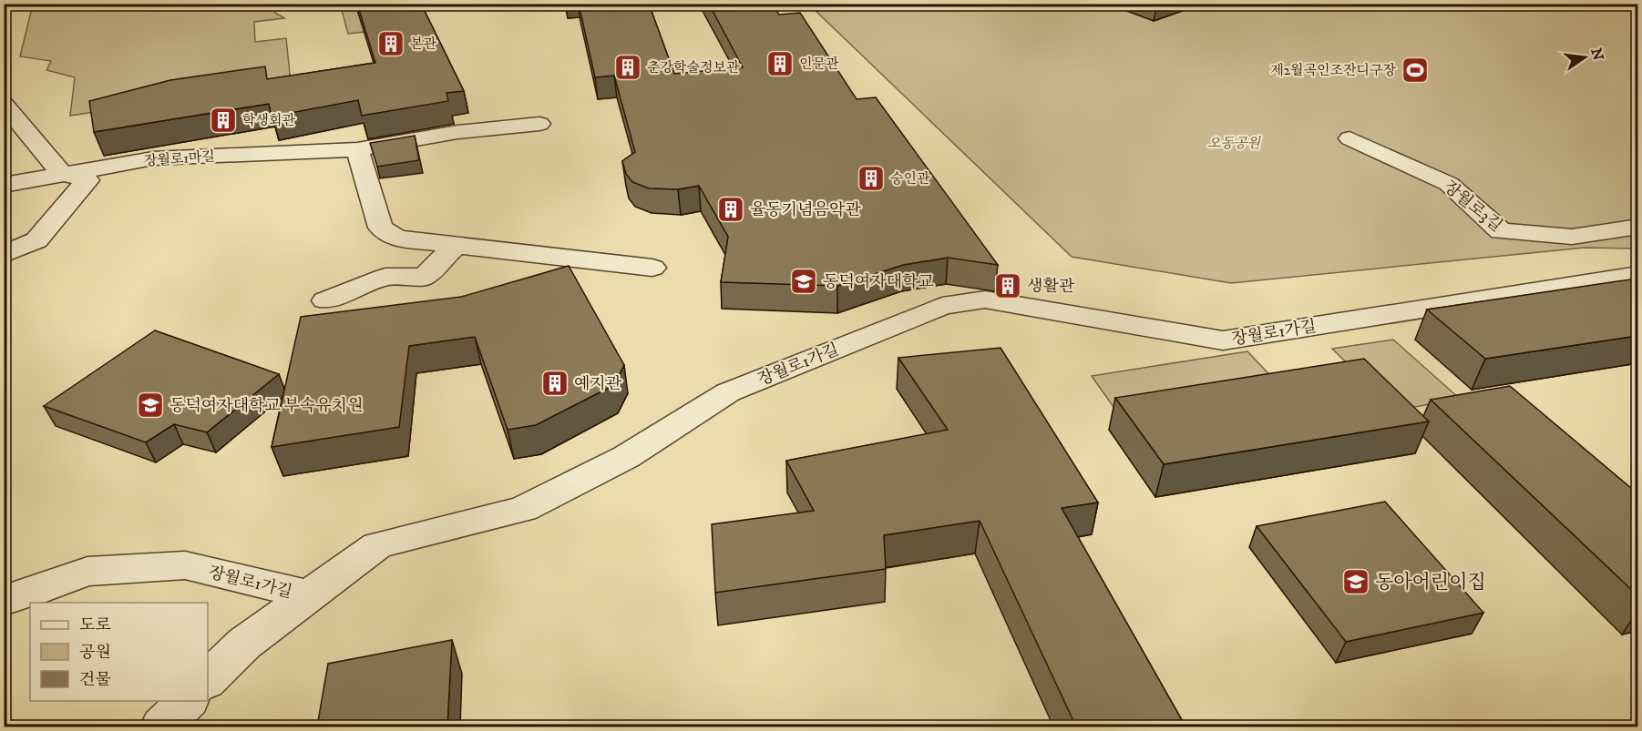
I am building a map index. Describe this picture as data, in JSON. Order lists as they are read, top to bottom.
{
  "streets": {
    "street": ["장월로1마길", "장월로3길", "장월로1가길"]
  },
  "parks": ["오동공원"],
  "places": {
    "building": [
      "본관",
      "인문관",
      "춘강학술정보관",
      "학생회관",
      "숭인관",
      "율동기념음악관",
      "생활관",
      "예지관"
    ],
    "sports": ["제2월곡인조잔디구장"],
    "school or university": ["동덕여자대학교", "동덕여자대학교 부속유치원", "동아어린이집"]
  },
  "legend": ["도로", "공원", "건물"],
  "north": "right"
}
